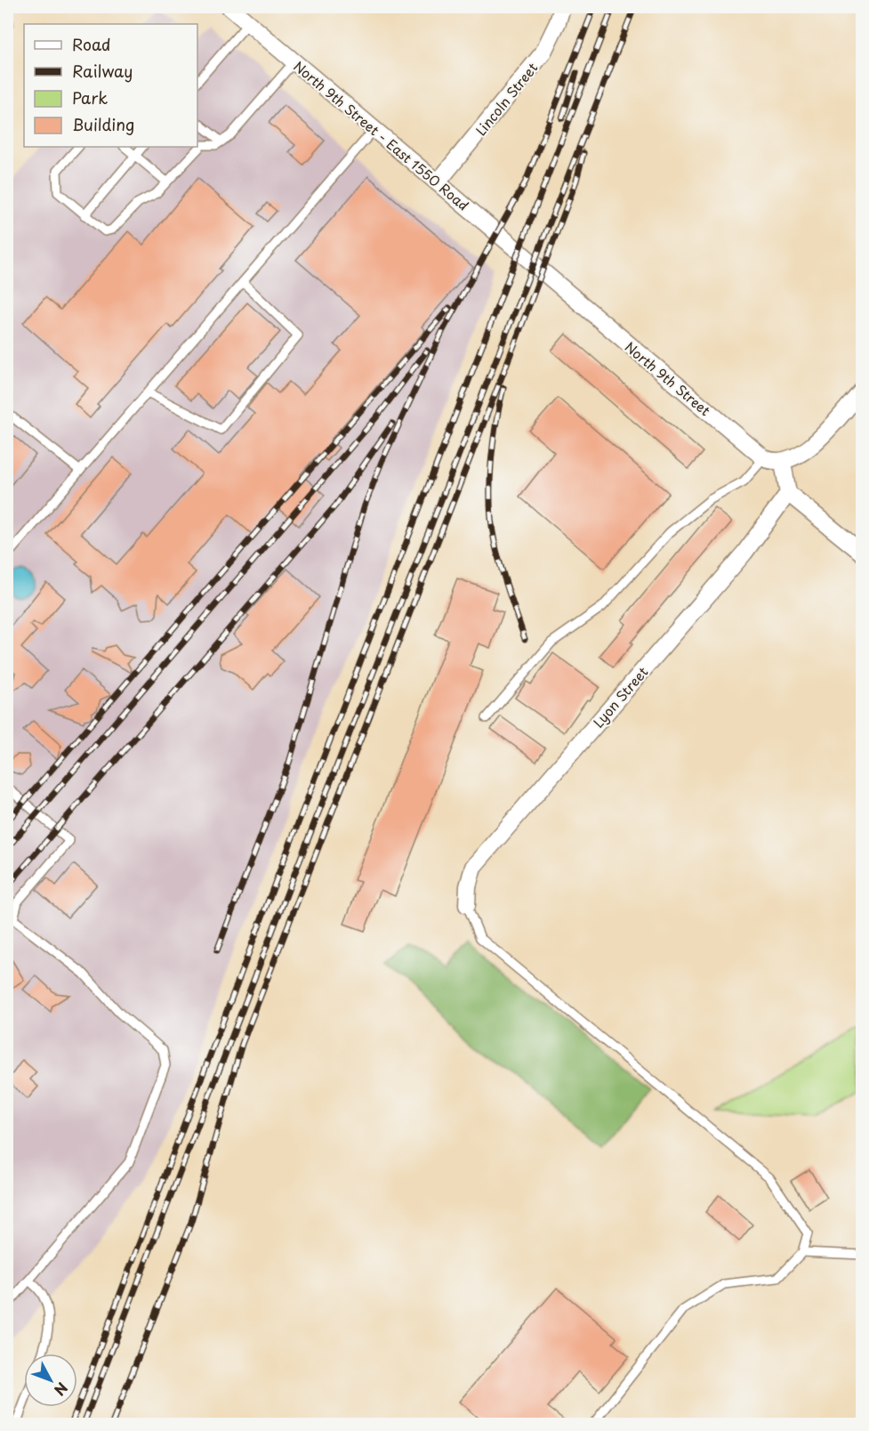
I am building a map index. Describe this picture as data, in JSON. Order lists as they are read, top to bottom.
{
  "streets": {
    "street": [
      "Lincoln Street",
      "North 9th Street - East 1550 Road",
      "North 9th Street",
      "Lyon Street"
    ]
  },
  "crossings": [
    ["Lincoln Street", "North 9th Street - East 1550 Road"],
    ["North 9th Street - East 1550 Road", "North 9th Street"]
  ],
  "legend": [
    "Road",
    "Railway",
    "Park",
    "Building"
  ],
  "north": "bottom right"
}
